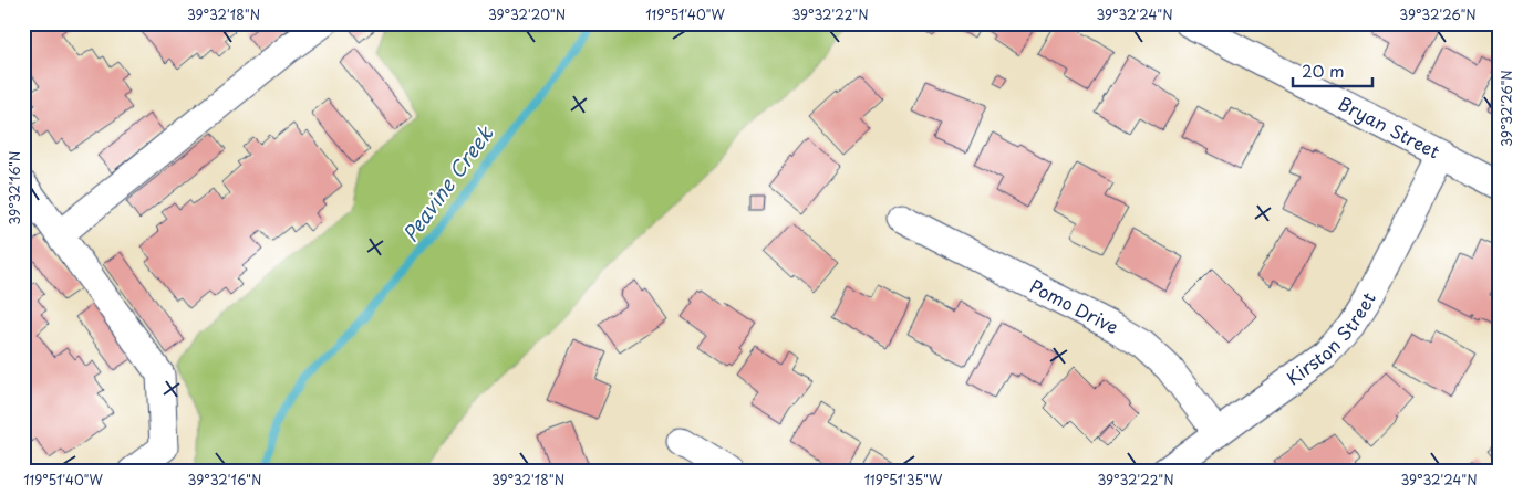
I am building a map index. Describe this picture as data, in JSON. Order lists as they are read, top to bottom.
{
  "streets": {
    "street": ["Bryan Street", "Pomo Drive", "Kirston Street"]
  },
  "crossings": [
    ["Bryan Street", "Kirston Street"],
    ["Pomo Drive", "Kirston Street"]
  ],
  "water": ["Peavine Creek"],
  "scale_bar": "20 m",
  "coordinates": [
    "39°32'18\"N",
    "39°32'20\"N",
    "119°51'40\"W",
    "39°32'22\"N",
    "39°32'24\"N",
    "39°32'26\"N",
    "39°32'16\"N",
    "119°51'35\"W"
  ]
}
